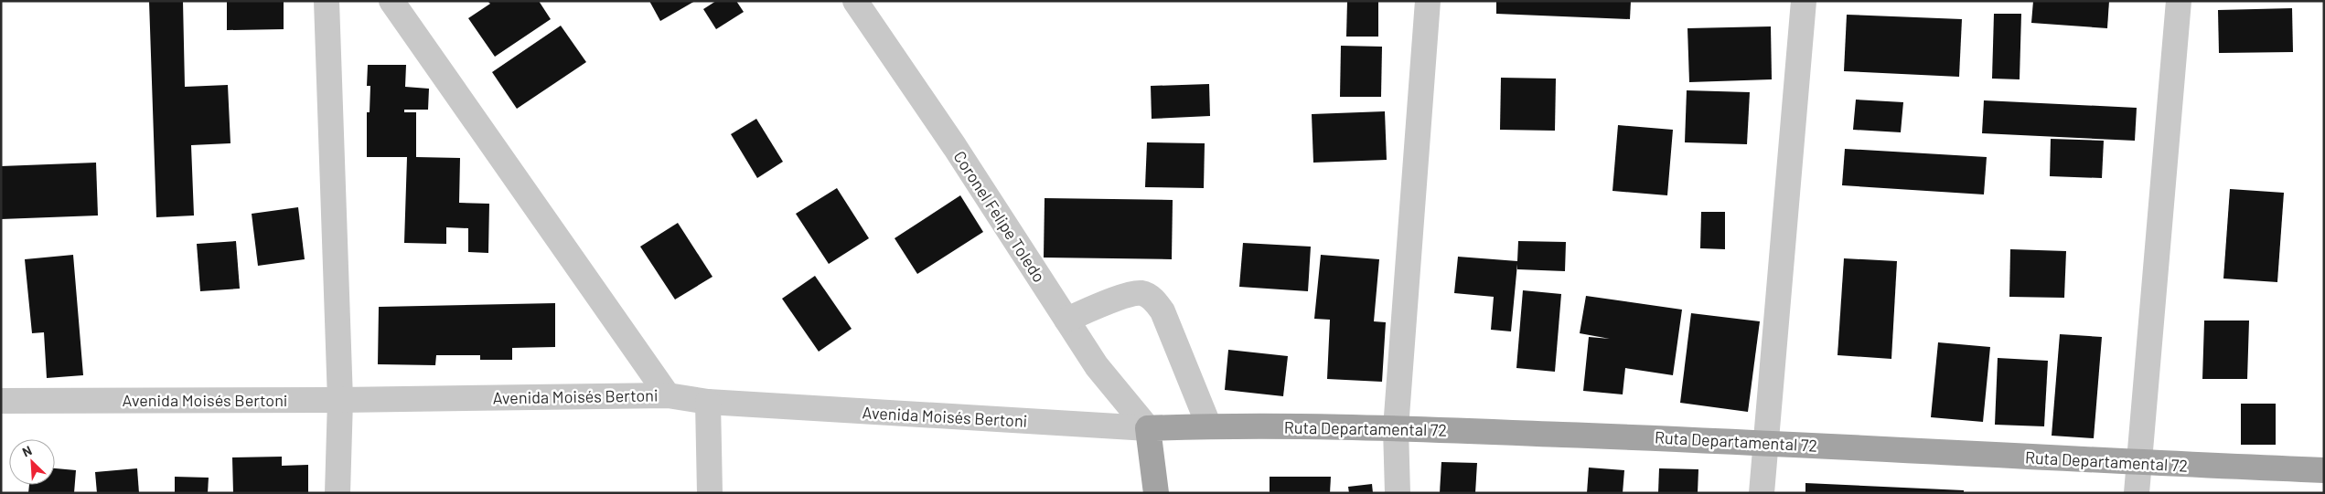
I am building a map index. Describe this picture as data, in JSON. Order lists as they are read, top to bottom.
{
  "streets": {
    "main road": ["Ruta Departamental 72"],
    "street": ["Coronel Felipe Toledo", "Avenida Moisés Bertoni"]
  },
  "crossings": [
    ["Coronel Felipe Toledo", "Avenida Moisés Bertoni"],
    ["Coronel Felipe Toledo", "Ruta Departamental 72"],
    ["Avenida Moisés Bertoni", "Ruta Departamental 72"]
  ],
  "north": "top left"
}
